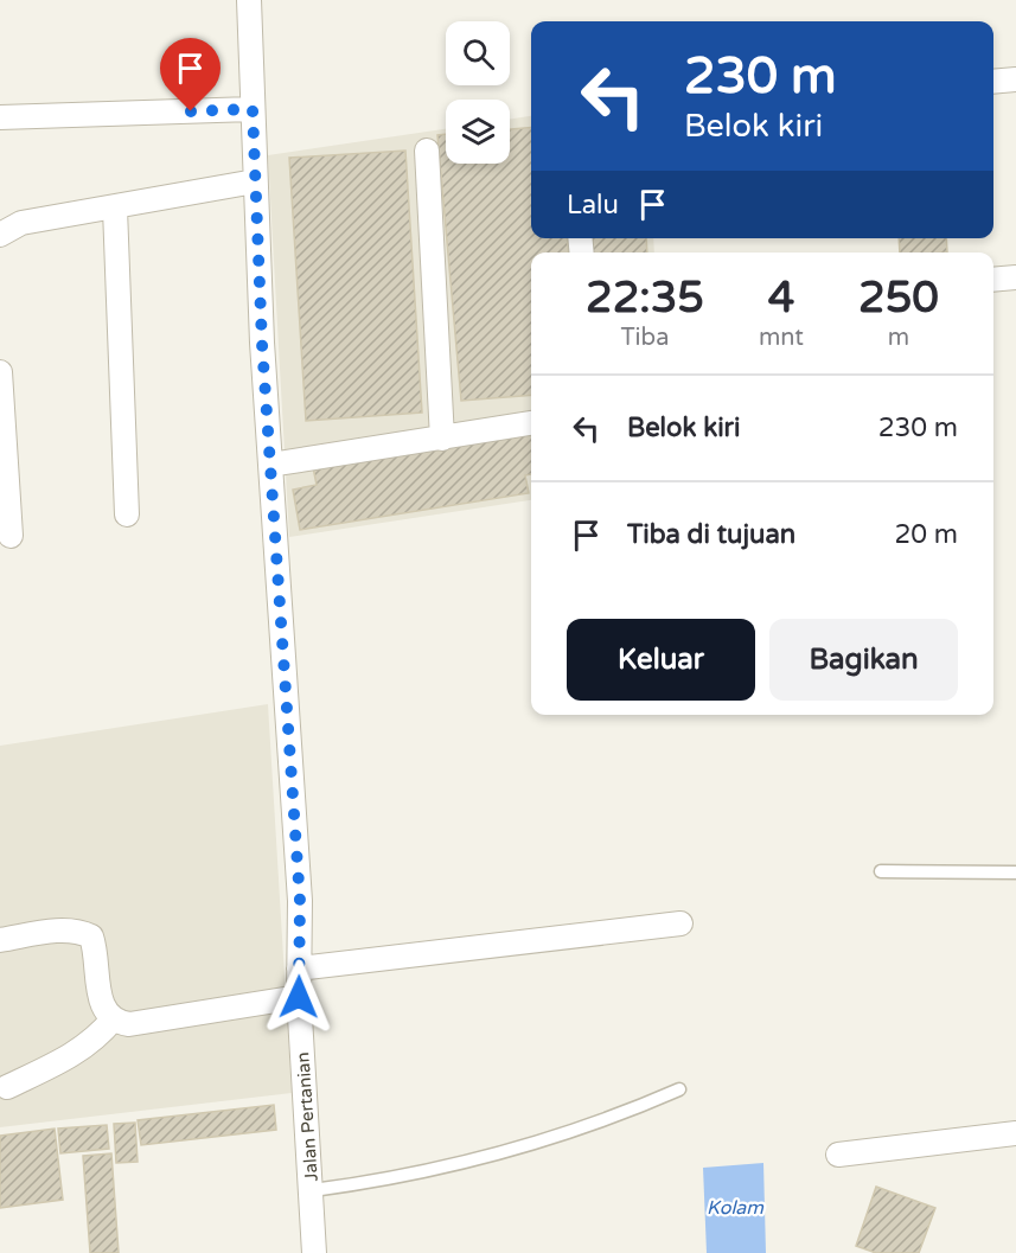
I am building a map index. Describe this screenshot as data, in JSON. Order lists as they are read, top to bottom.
{
  "streets": {
    "street": ["Jalan Pertanian"]
  },
  "water": ["Kolam"],
  "page": {
    "turn": ["230 m", "Belok kiri"],
    "then": "Lalu",
    "eta": [
      "22:35",
      "Tiba",
      "4",
      "mnt",
      "250",
      "m"
    ],
    "list": [
      {
        "name": "Belok kiri",
        "value": "230 m"
      },
      {
        "name": "Tiba di tujuan",
        "value": "20 m"
      }
    ],
    "buttons": ["Keluar", "Bagikan"]
  }
}
